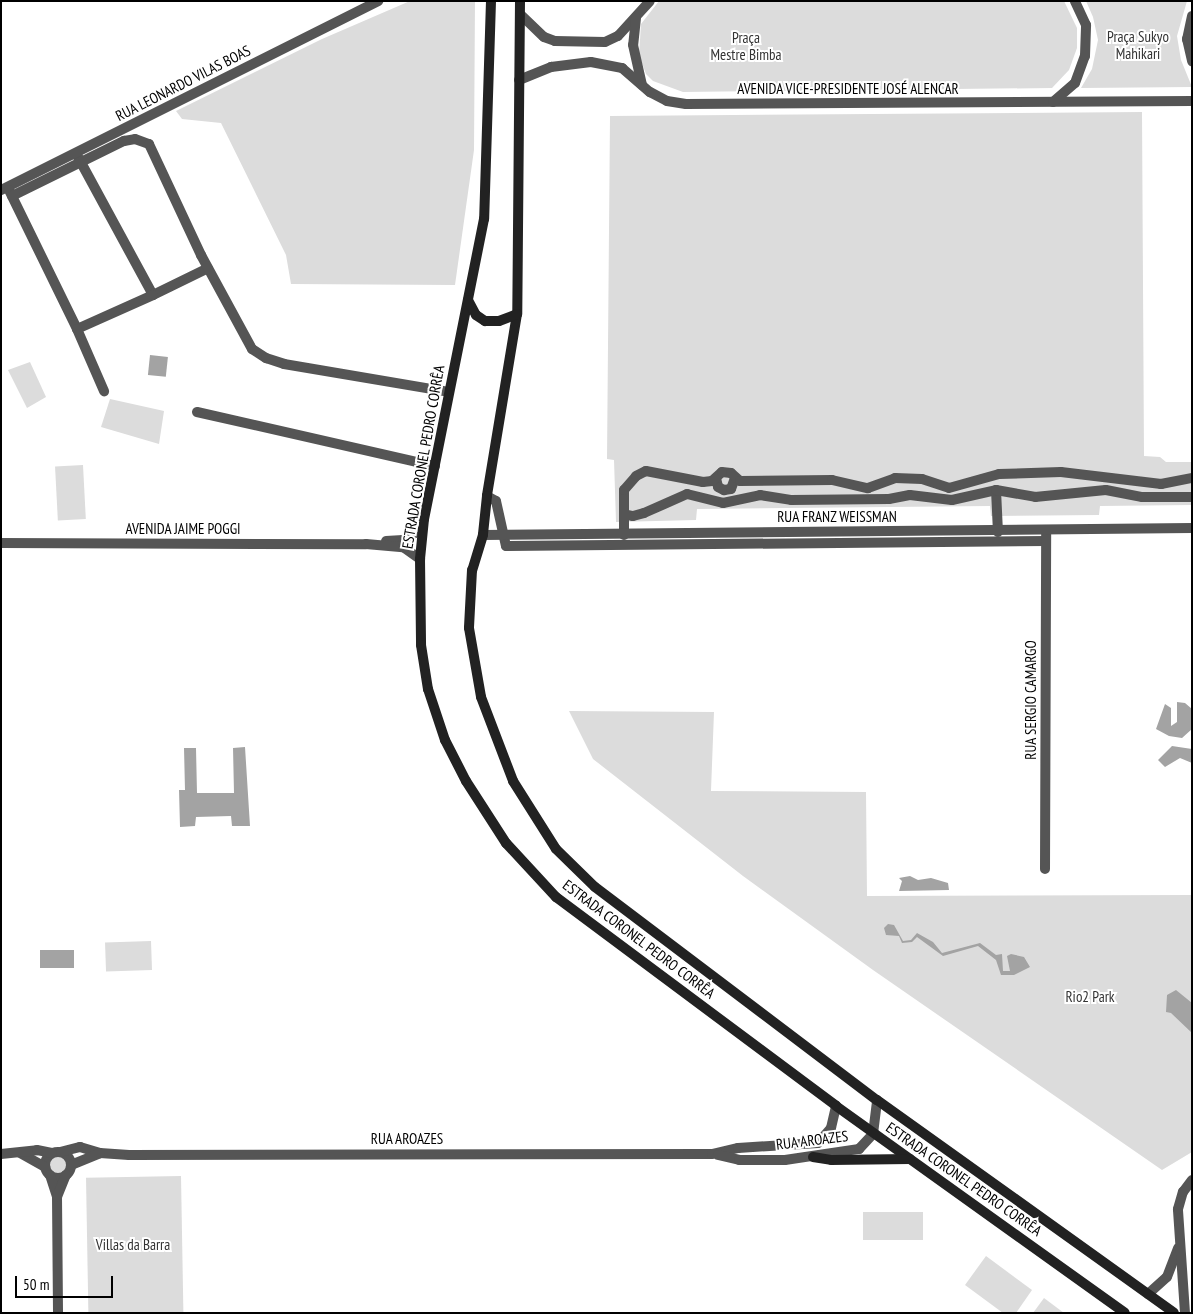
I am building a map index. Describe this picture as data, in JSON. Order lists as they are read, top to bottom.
{
  "streets": {
    "main road": ["ESTRADA CORONEL PEDRO CORRÊA"],
    "street": [
      "RUA LEONARDO VILAS BOAS",
      "AVENIDA VICE-PRESIDENTE JOSÉ ALENCAR",
      "RUA FRANZ WEISSMAN",
      "AVENIDA JAIME POGGI",
      "RUA SERGIO CAMARGO",
      "RUA AROAZES"
    ]
  },
  "crossings": [
    ["AVENIDA VICE-PRESIDENTE JOSÉ ALENCAR", "ESTRADA CORONEL PEDRO CORRÊA"],
    ["ESTRADA CORONEL PEDRO CORRÊA", "RUA FRANZ WEISSMAN"],
    ["ESTRADA CORONEL PEDRO CORRÊA", "AVENIDA JAIME POGGI"],
    ["ESTRADA CORONEL PEDRO CORRÊA", "RUA AROAZES"],
    ["RUA FRANZ WEISSMAN", "RUA SERGIO CAMARGO"]
  ],
  "parks": [
    "Praça Sukyo Mahikari",
    "Praça Mestre Bimba",
    "Rio2 Park",
    "Villas da Barra"
  ],
  "scale_bar": "50 m"
}
